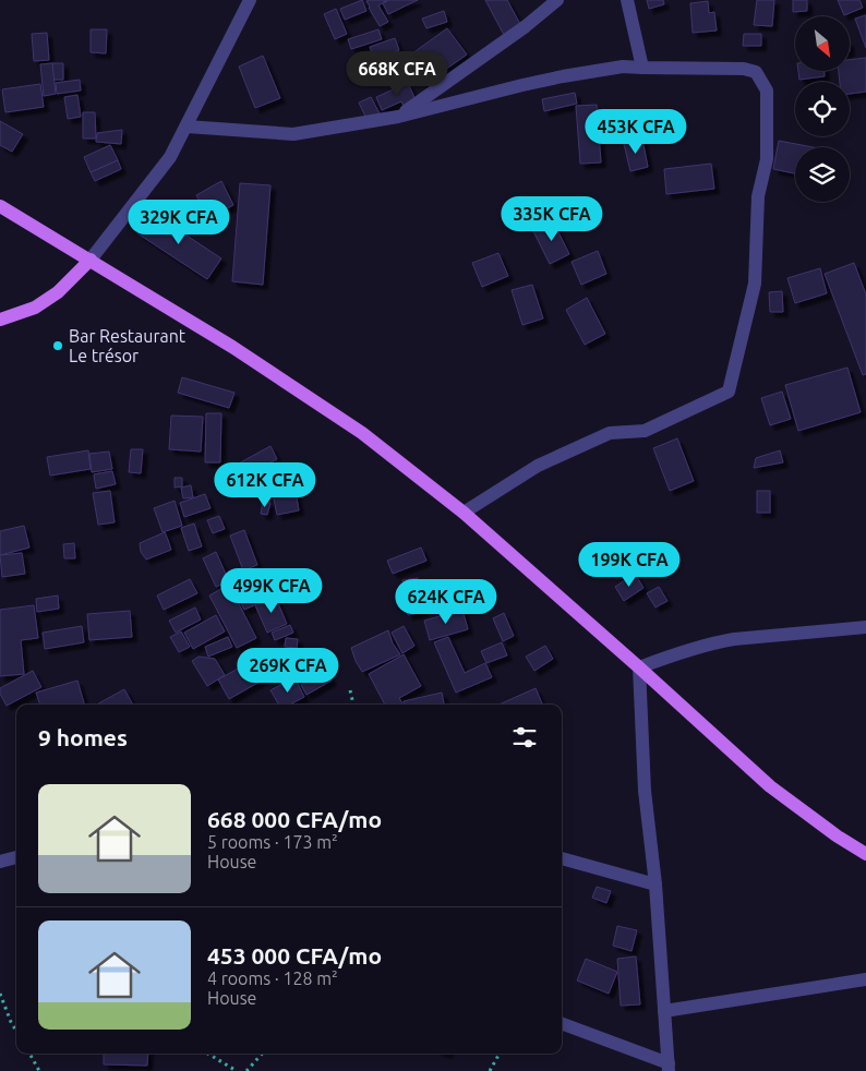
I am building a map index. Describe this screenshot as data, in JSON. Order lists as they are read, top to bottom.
{
  "places": ["Bar Restaurant Le trésor"],
  "north": "bottom right",
  "page": {
    "price": [
      "668K CFA",
      "453K CFA",
      "335K CFA",
      "329K CFA",
      "612K CFA",
      "199K CFA",
      "499K CFA",
      "624K CFA",
      "269K CFA"
    ],
    "heading": "9 homes",
    "list": [
      {
        "name": "668 000 CFA/mo",
        "note": "5 rooms · 173 m² · House"
      },
      {
        "name": "453 000 CFA/mo",
        "note": "4 rooms · 128 m² · House"
      }
    ]
  }
}
